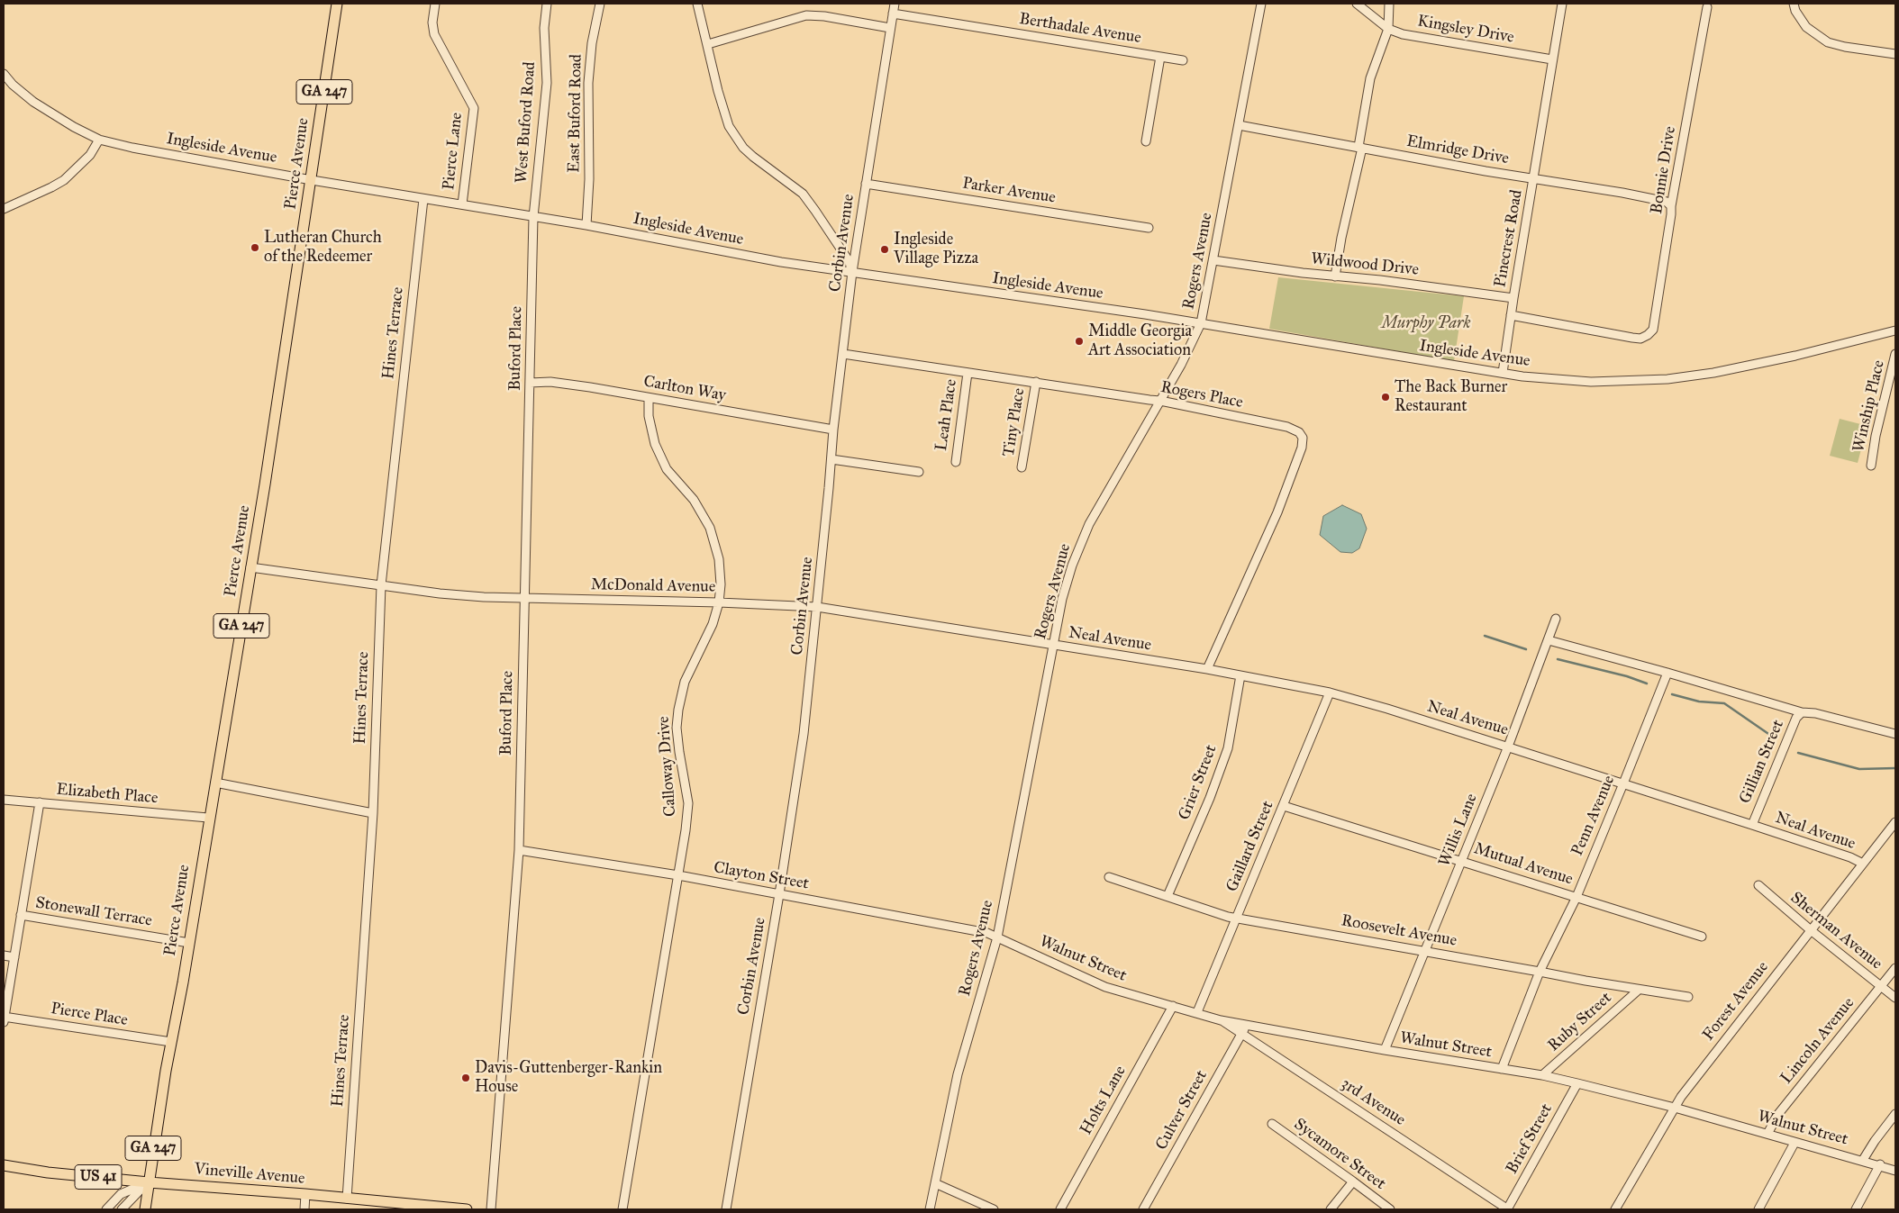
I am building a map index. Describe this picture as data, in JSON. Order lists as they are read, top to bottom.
{
  "streets": {
    "main road": [
      "GA 247",
      "Pierce Avenue",
      "Vineville Avenue",
      "US 41"
    ],
    "street": [
      "Berthadale Avenue",
      "Kingsley Drive",
      "East Buford Road",
      "West Buford Road",
      "Ingleside Avenue",
      "Elmridge Drive",
      "Pierce Lane",
      "Bonnie Drive",
      "Parker Avenue",
      "Pinecrest Road",
      "Corbin Avenue",
      "Rogers Avenue",
      "Wildwood Drive",
      "Hines Terrace",
      "Buford Place",
      "Carlton Way",
      "Rogers Place",
      "Winship Place",
      "Leah Place",
      "Tiny Place",
      "McDonald Avenue",
      "Neal Avenue",
      "Gillian Street",
      "Calloway Drive",
      "Grier Street",
      "Elizabeth Place",
      "Penn Avenue",
      "Willis Lane",
      "Gaillard Street",
      "Mutual Avenue",
      "Clayton Street",
      "Stonewall Terrace",
      "Roosevelt Avenue",
      "Sherman Avenue",
      "Walnut Street",
      "Forest Avenue",
      "Pierce Place",
      "Ruby Street",
      "Lincoln Avenue",
      "Holts Lane",
      "3rd Avenue",
      "Culver Street",
      "Brief Street",
      "Sycamore Street"
    ]
  },
  "crossings": [
    ["Berthadale Avenue", "Corbin Avenue"],
    ["Kingsley Drive", "Pinecrest Road"],
    ["East Buford Road", "Ingleside Avenue"],
    ["West Buford Road", "Ingleside Avenue"],
    ["West Buford Road", "Buford Place"],
    ["Ingleside Avenue", "Pierce Lane"],
    ["Ingleside Avenue", "Pierce Avenue"],
    ["Ingleside Avenue", "Pinecrest Road"],
    ["Ingleside Avenue", "Corbin Avenue"],
    ["Ingleside Avenue", "Rogers Avenue"],
    ["Ingleside Avenue", "Hines Terrace"],
    ["Ingleside Avenue", "Buford Place"],
    ["Elmridge Drive", "Bonnie Drive"],
    ["Elmridge Drive", "Pinecrest Road"],
    ["Elmridge Drive", "Rogers Avenue"],
    ["Pierce Avenue", "McDonald Avenue"],
    ["Pierce Avenue", "Elizabeth Place"],
    ["Pierce Avenue", "Stonewall Terrace"],
    ["Pierce Avenue", "Pierce Place"],
    ["Pierce Avenue", "Vineville Avenue"],
    ["Bonnie Drive", "Pinecrest Road"],
    ["Parker Avenue", "Corbin Avenue"],
    ["Pinecrest Road", "Wildwood Drive"],
    ["Corbin Avenue", "Carlton Way"],
    ["Corbin Avenue", "Rogers Place"],
    ["Corbin Avenue", "McDonald Avenue"],
    ["Corbin Avenue", "Clayton Street"],
    ["Rogers Avenue", "Wildwood Drive"],
    ["Rogers Avenue", "Rogers Place"],
    ["Rogers Avenue", "McDonald Avenue"],
    ["Rogers Avenue", "Neal Avenue"],
    ["Rogers Avenue", "Clayton Street"],
    ["Rogers Avenue", "Walnut Street"],
    ["Hines Terrace", "McDonald Avenue"],
    ["Hines Terrace", "Vineville Avenue"],
    ["Buford Place", "Carlton Way"],
    ["Buford Place", "McDonald Avenue"],
    ["Buford Place", "Clayton Street"],
    ["Carlton Way", "Calloway Drive"],
    ["Rogers Place", "Leah Place"],
    ["Rogers Place", "Tiny Place"],
    ["Rogers Place", "Neal Avenue"],
    ["McDonald Avenue", "Neal Avenue"],
    ["McDonald Avenue", "Calloway Drive"],
    ["Neal Avenue", "Gillian Street"],
    ["Neal Avenue", "Grier Street"],
    ["Neal Avenue", "Penn Avenue"],
    ["Neal Avenue", "Willis Lane"],
    ["Neal Avenue", "Gaillard Street"],
    ["Neal Avenue", "Forest Avenue"],
    ["Calloway Drive", "Clayton Street"],
    ["Grier Street", "Roosevelt Avenue"],
    ["Penn Avenue", "Mutual Avenue"],
    ["Penn Avenue", "Roosevelt Avenue"],
    ["Penn Avenue", "Walnut Street"],
    ["Willis Lane", "Mutual Avenue"],
    ["Willis Lane", "Roosevelt Avenue"],
    ["Willis Lane", "Walnut Street"],
    ["Gaillard Street", "Mutual Avenue"],
    ["Gaillard Street", "Roosevelt Avenue"],
    ["Gaillard Street", "Walnut Street"],
    ["Clayton Street", "Walnut Street"],
    ["Roosevelt Avenue", "Ruby Street"],
    ["Sherman Avenue", "Forest Avenue"],
    ["Sherman Avenue", "Lincoln Avenue"],
    ["Walnut Street", "Forest Avenue"],
    ["Walnut Street", "Ruby Street"],
    ["Walnut Street", "Lincoln Avenue"],
    ["Walnut Street", "Holts Lane"],
    ["Walnut Street", "3rd Avenue"],
    ["Walnut Street", "Culver Street"],
    ["Walnut Street", "Brief Street"],
    ["3rd Avenue", "Culver Street"],
    ["3rd Avenue", "Brief Street"]
  ],
  "parks": ["Murphy Park"],
  "places": [
    "Lutheran Church of the Redeemer",
    "Ingleside Village Pizza",
    "Middle Georgia Art Association",
    "The Back Burner Restaurant",
    "Davis-Guttenberger-Rankin House"
  ]
}
